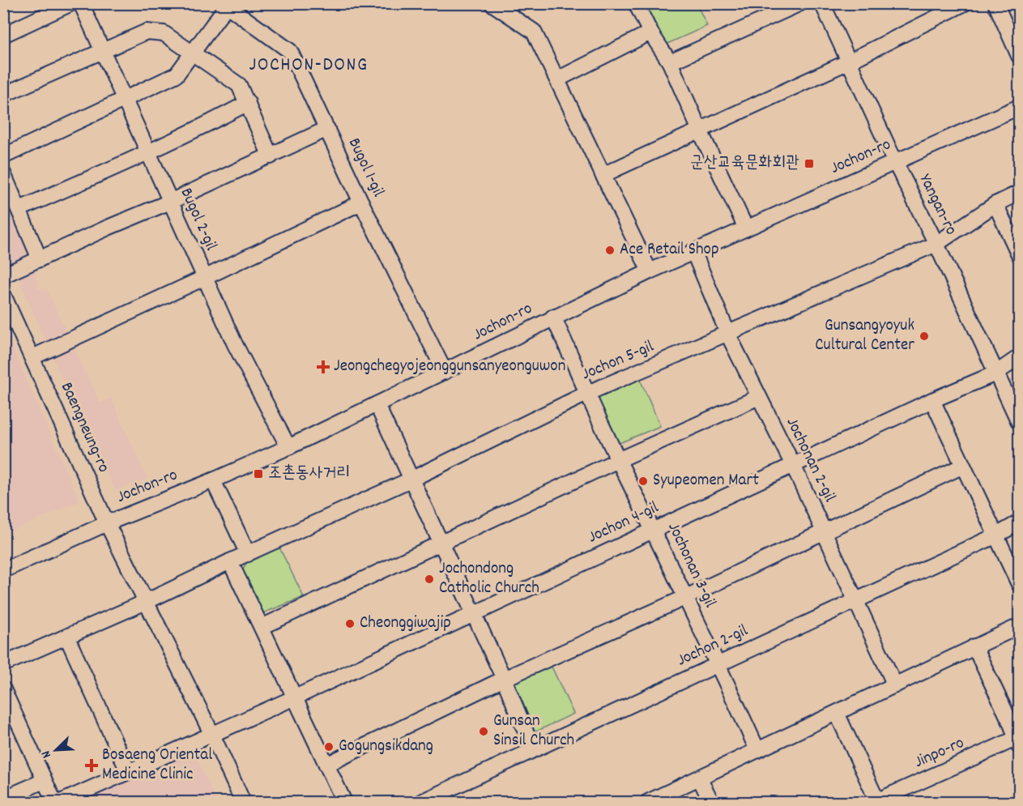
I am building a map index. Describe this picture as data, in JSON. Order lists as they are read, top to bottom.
{
  "streets": {
    "street": [
      "Jochon-ro",
      "Bugol 1-gil",
      "Yangan-ro",
      "Bugol 2-gil",
      "Jochon 5-gil",
      "Baengneung-ro",
      "Jochonan 2-gil",
      "Jochon 4-gil",
      "Jochonan 3-gil",
      "Jochon 2-gil",
      "Jinpo-ro"
    ]
  },
  "crossings": [
    ["Jochon-ro", "Bugol 1-gil"],
    ["Jochon-ro", "Yangan-ro"],
    ["Jochon-ro", "Bugol 2-gil"],
    ["Jochon-ro", "Baengneung-ro"],
    ["Jochon-ro", "Jochonan 2-gil"],
    ["Jochon-ro", "Jochonan 3-gil"],
    ["Yangan-ro", "Jochon 5-gil"],
    ["Yangan-ro", "Jochon 4-gil"],
    ["Jochon 5-gil", "Baengneung-ro"],
    ["Jochon 5-gil", "Jochonan 2-gil"],
    ["Jochon 5-gil", "Jochonan 3-gil"],
    ["Baengneung-ro", "Jochon 4-gil"],
    ["Jochonan 2-gil", "Jochon 4-gil"],
    ["Jochonan 2-gil", "Jochon 2-gil"],
    ["Jochon 4-gil", "Jochonan 3-gil"],
    ["Jochonan 3-gil", "Jochon 2-gil"]
  ],
  "districts": ["JOCHON-DONG"],
  "places": {
    "transit": ["군산교육문화회관", "조촌동사거리"],
    "other": [
      "Ace Retail Shop",
      "Gunsangyoyuk Cultural Center",
      "Syupeomen Mart",
      "Jochondong Catholic Church",
      "Cheonggiwajip",
      "Gunsan Sinsil Church",
      "Gogungsikdang"
    ],
    "health": ["Jeongchegyojeonggunsanyeonguwon", "Bosaeng Oriental Medicine Clinic"]
  },
  "north": "bottom left"
}
